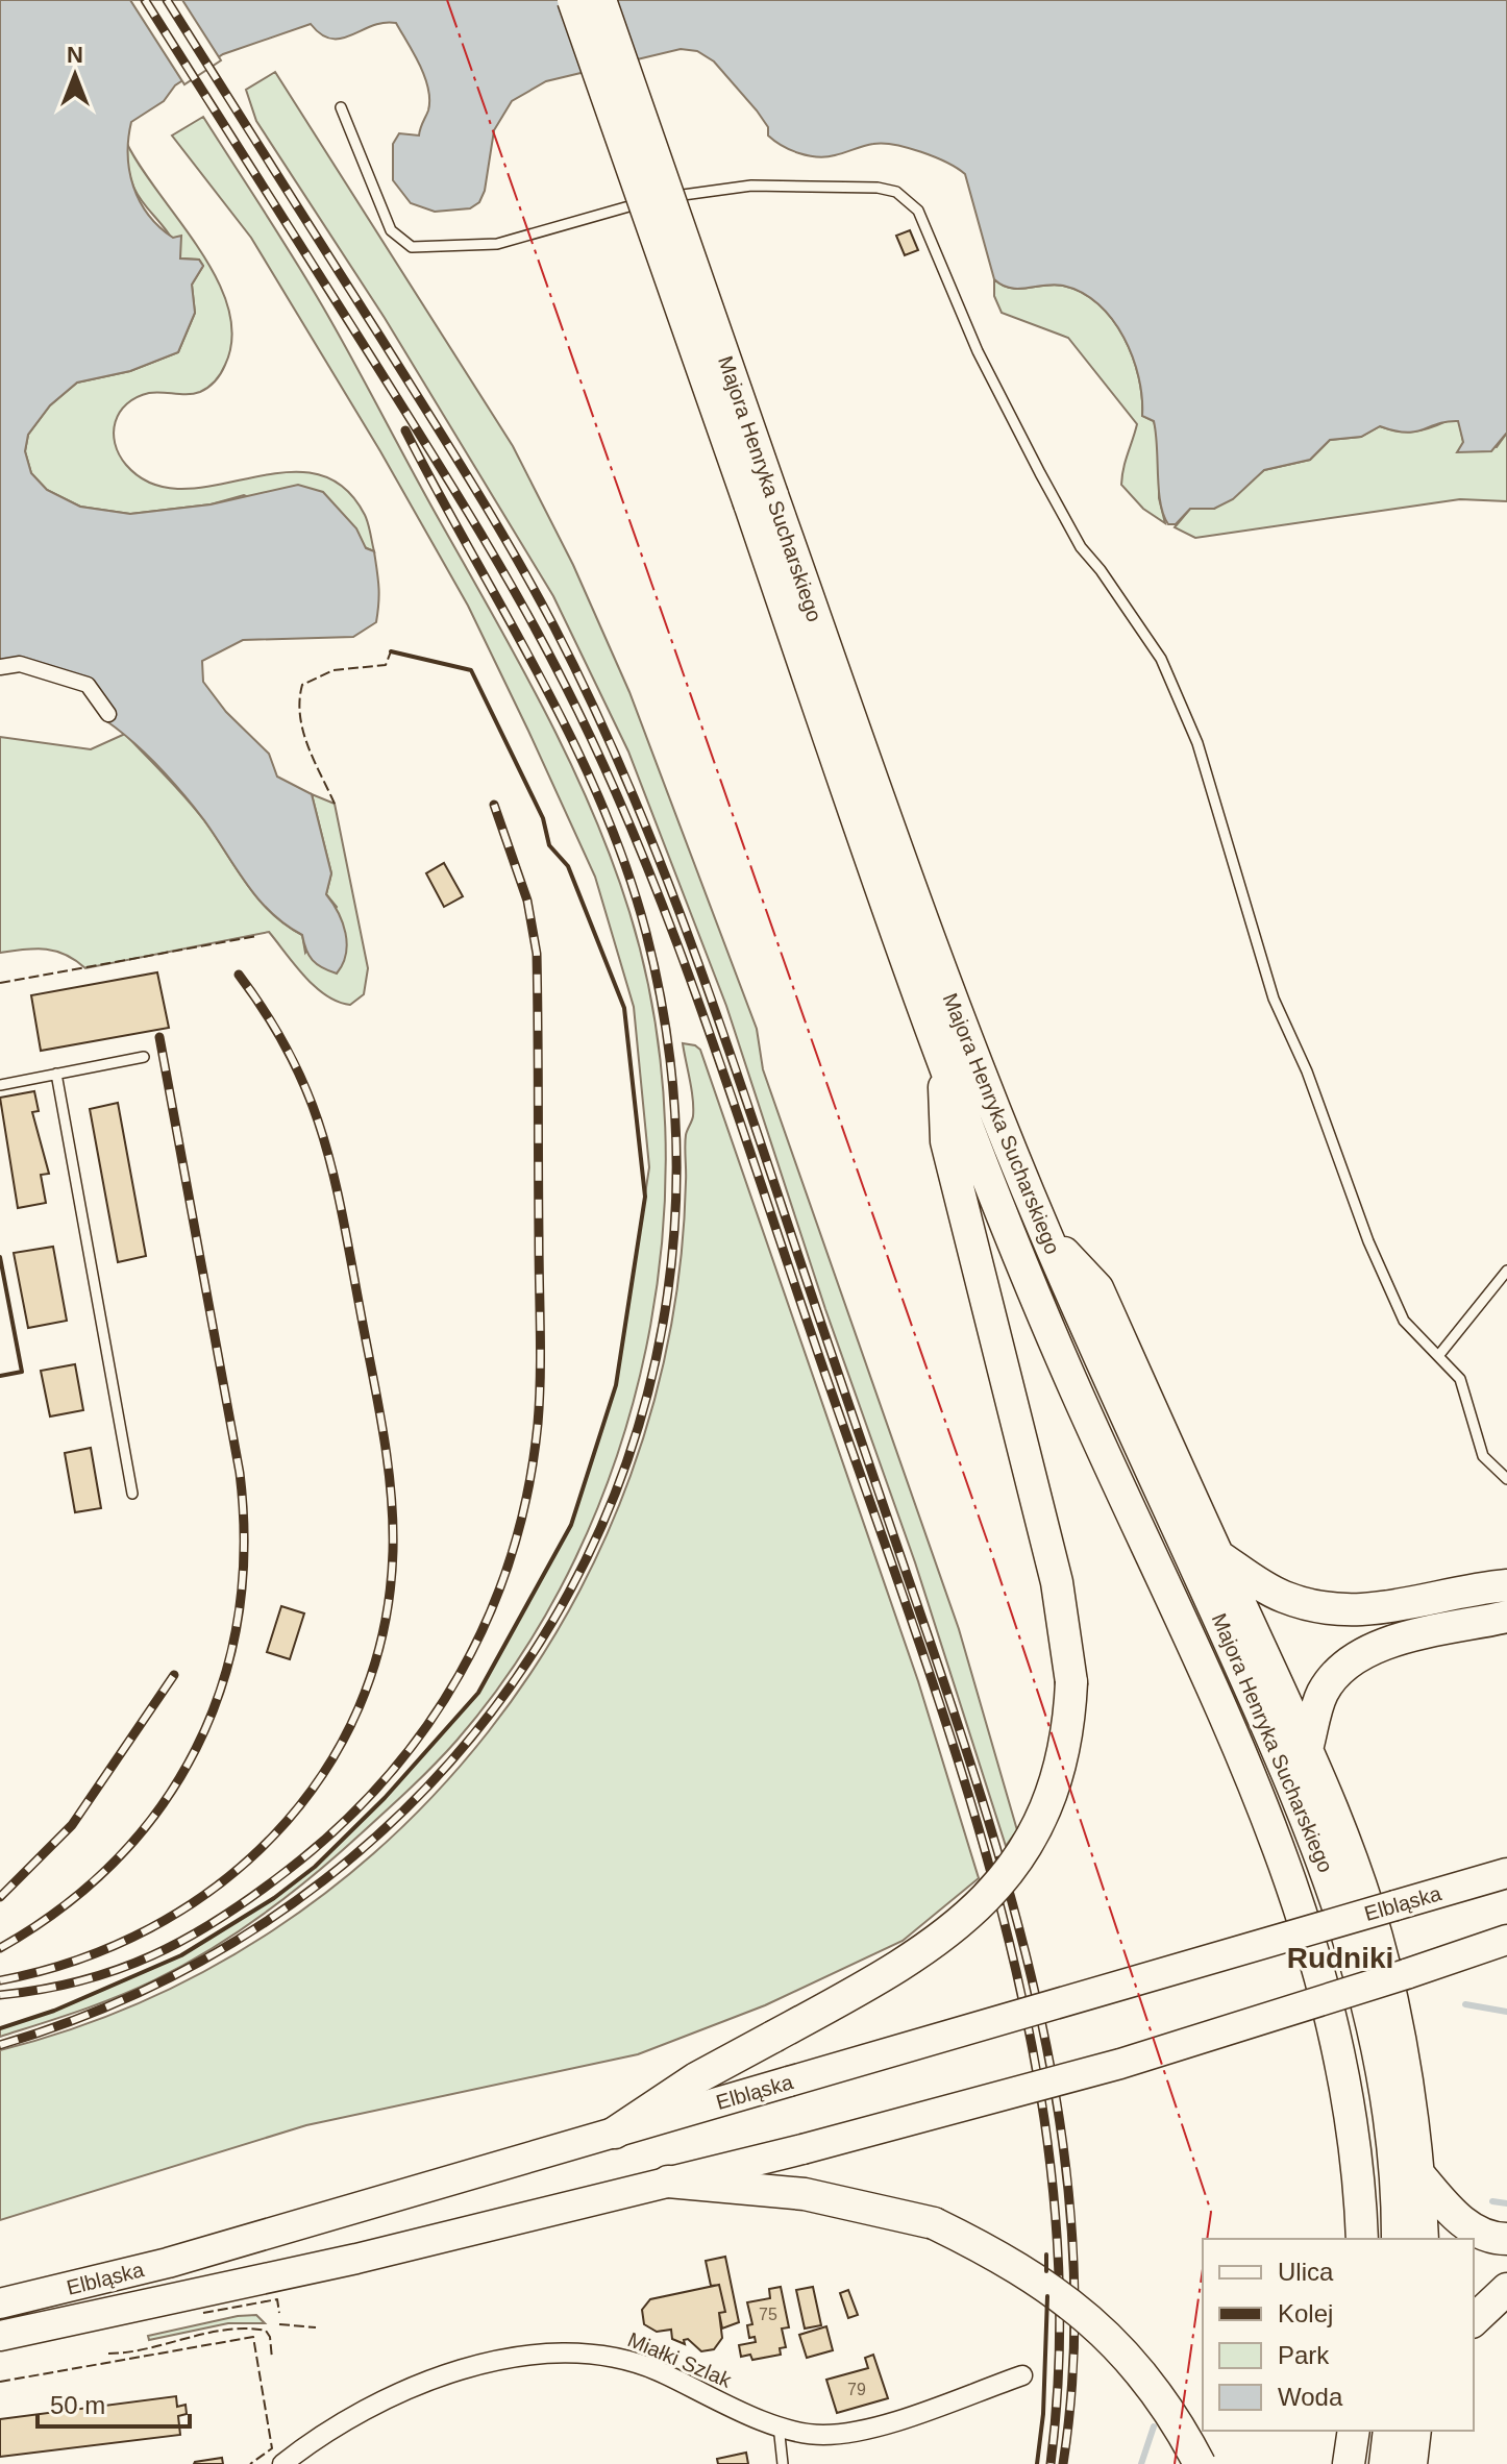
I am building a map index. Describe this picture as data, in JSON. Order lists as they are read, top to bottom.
{
  "streets": {
    "highway": ["Majora Henryka Sucharskiego"],
    "main road": ["Elbląska"],
    "street": ["Miałki Szlak"]
  },
  "districts": ["Rudniki"],
  "house_numbers": ["75", "79"],
  "legend": [
    "Ulica",
    "Kolej",
    "Park",
    "Woda"
  ],
  "scale_bar": "50 m",
  "north": "top"
}
